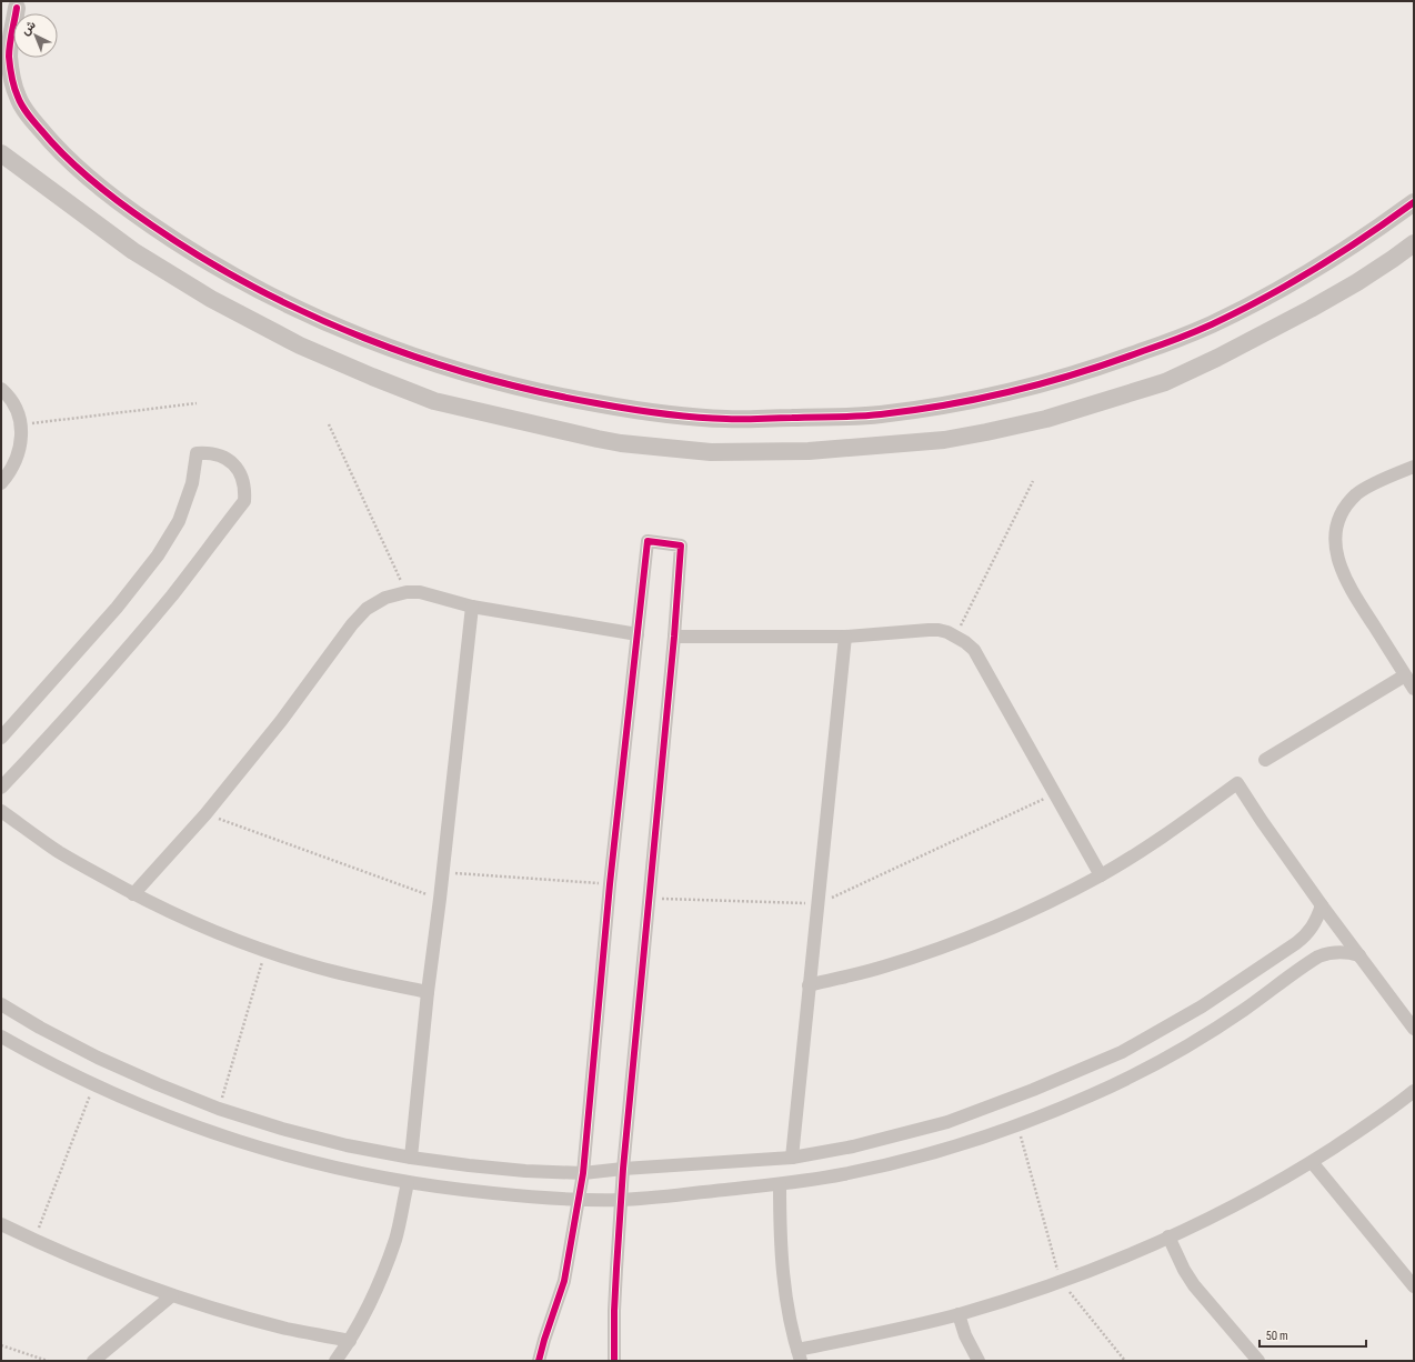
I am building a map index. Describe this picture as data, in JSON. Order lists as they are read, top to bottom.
{
  "scale_bar": "50 m",
  "north": "top left"
}
